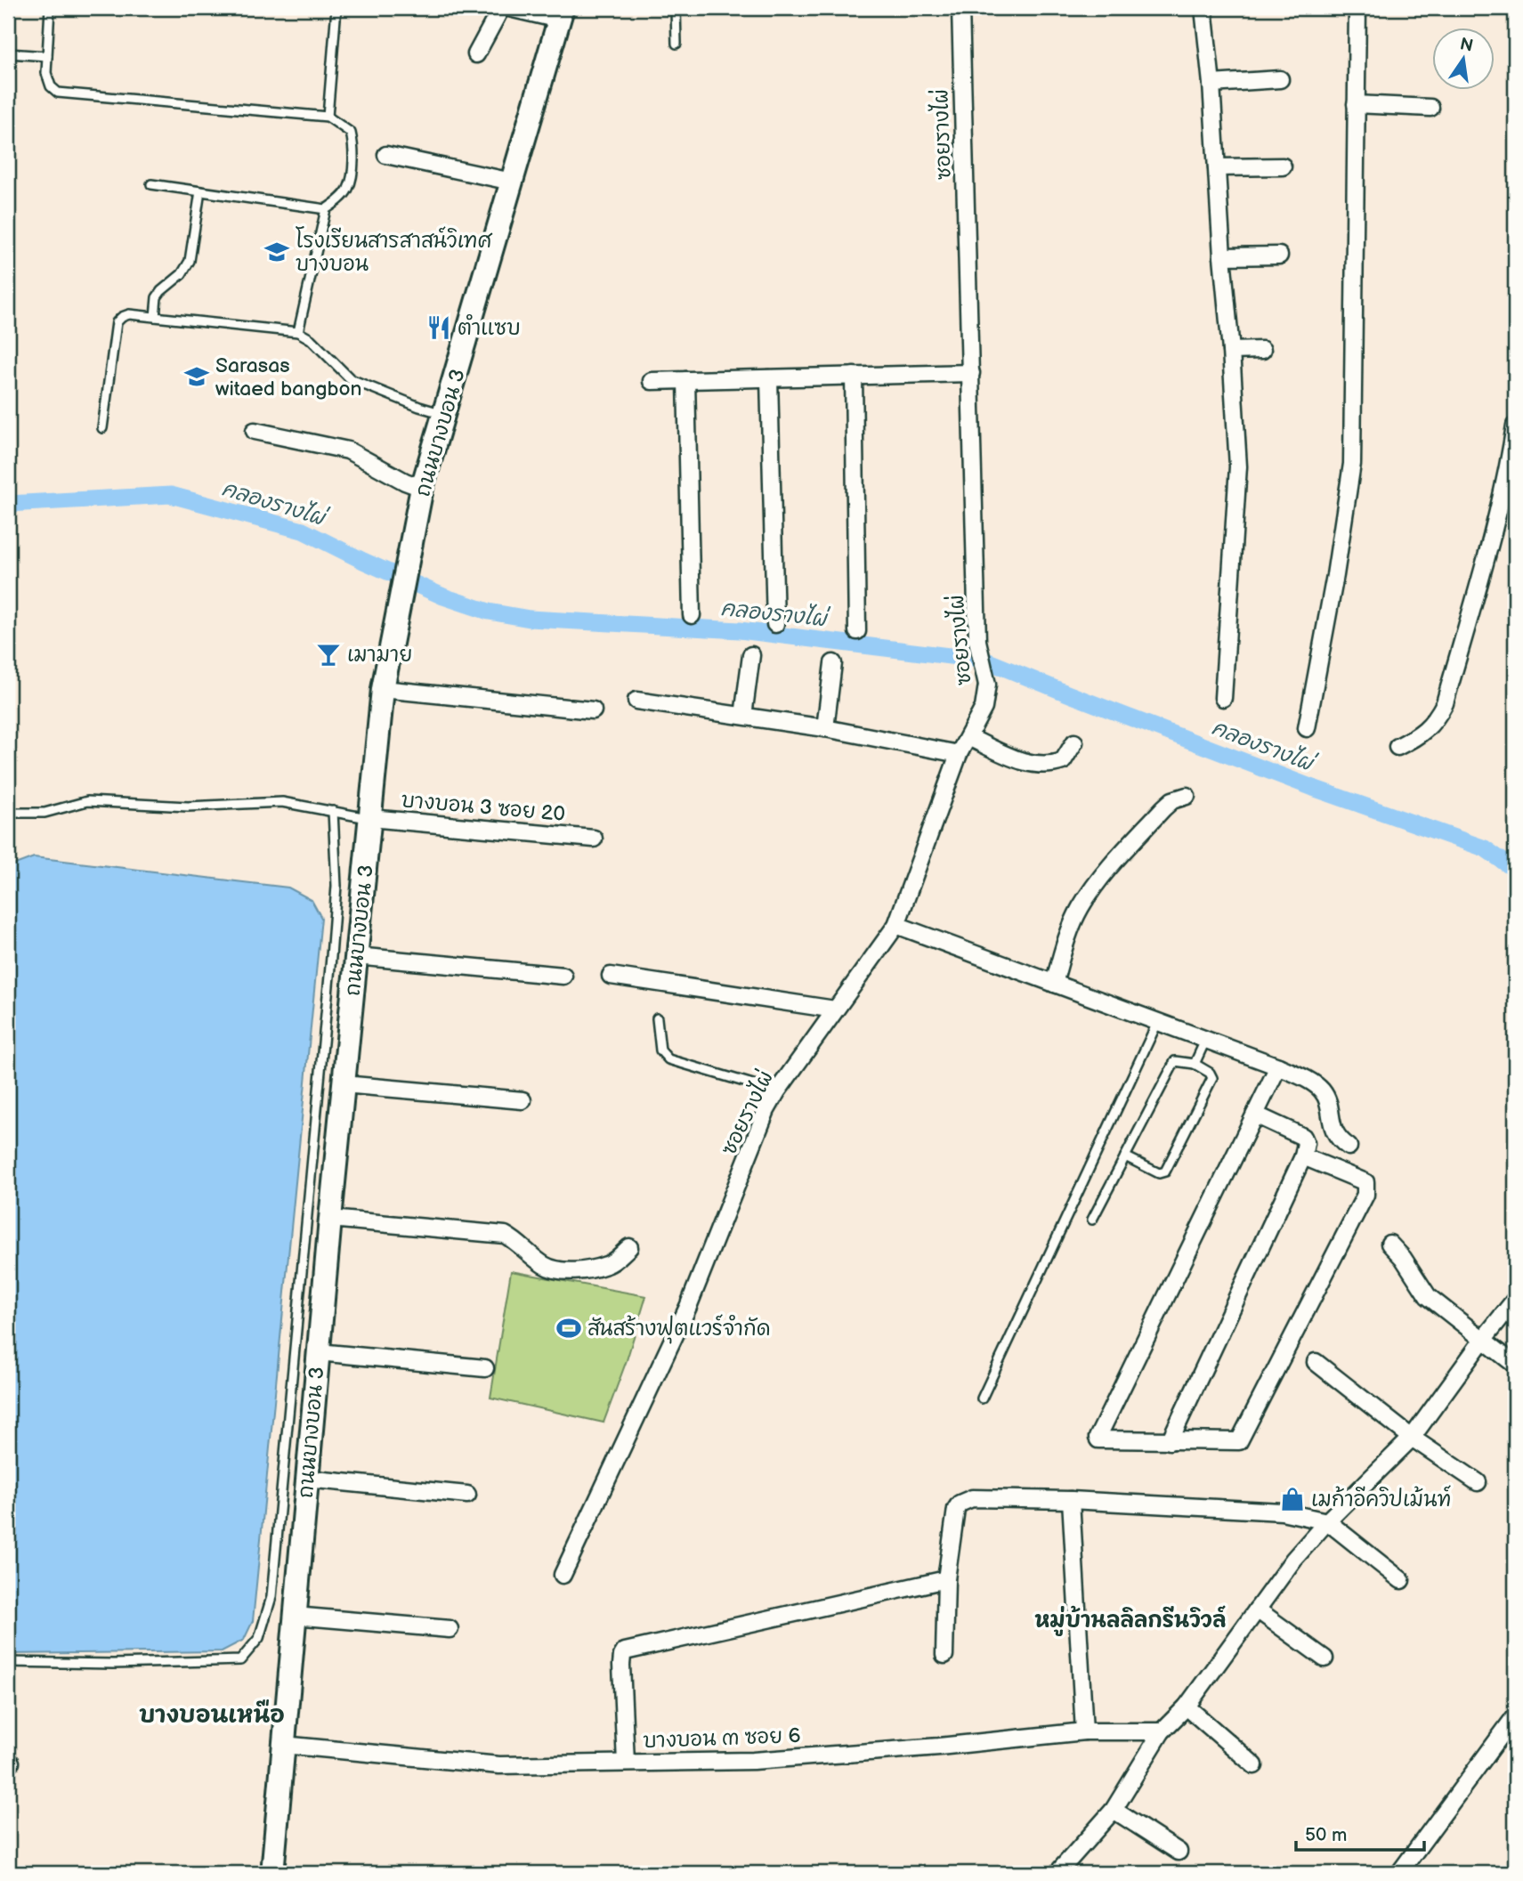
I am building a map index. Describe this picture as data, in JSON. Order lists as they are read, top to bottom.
{
  "streets": {
    "main road": ["ถนนบางบอน 3"],
    "street": ["ซอยรางไผ่", "บางบอน 3 ซอย 20", "บางบอน ๓ ซอย 6"]
  },
  "crossings": [
    ["ถนนบางบอน 3", "บางบอน 3 ซอย 20"],
    ["ถนนบางบอน 3", "บางบอน ๓ ซอย 6"]
  ],
  "districts": ["หมู่บ้านลลิลกรีนวิวล์", "บางบอนเหนือ"],
  "water": ["คลองรางไผ่"],
  "places": {
    "school or university": ["โรงเรียนสารสาสน์วิเทศ บางบอน", "Sarasas witaed bangbon"],
    "restaurant": ["ตำแซบ"],
    "bar": ["เมามาย"],
    "sports": ["สันสร้างฟุตแวร์จำกัด"],
    "shop": ["เมก้าอีควิปเม้นท์"]
  },
  "scale_bar": "50 m",
  "north": "top"
}
